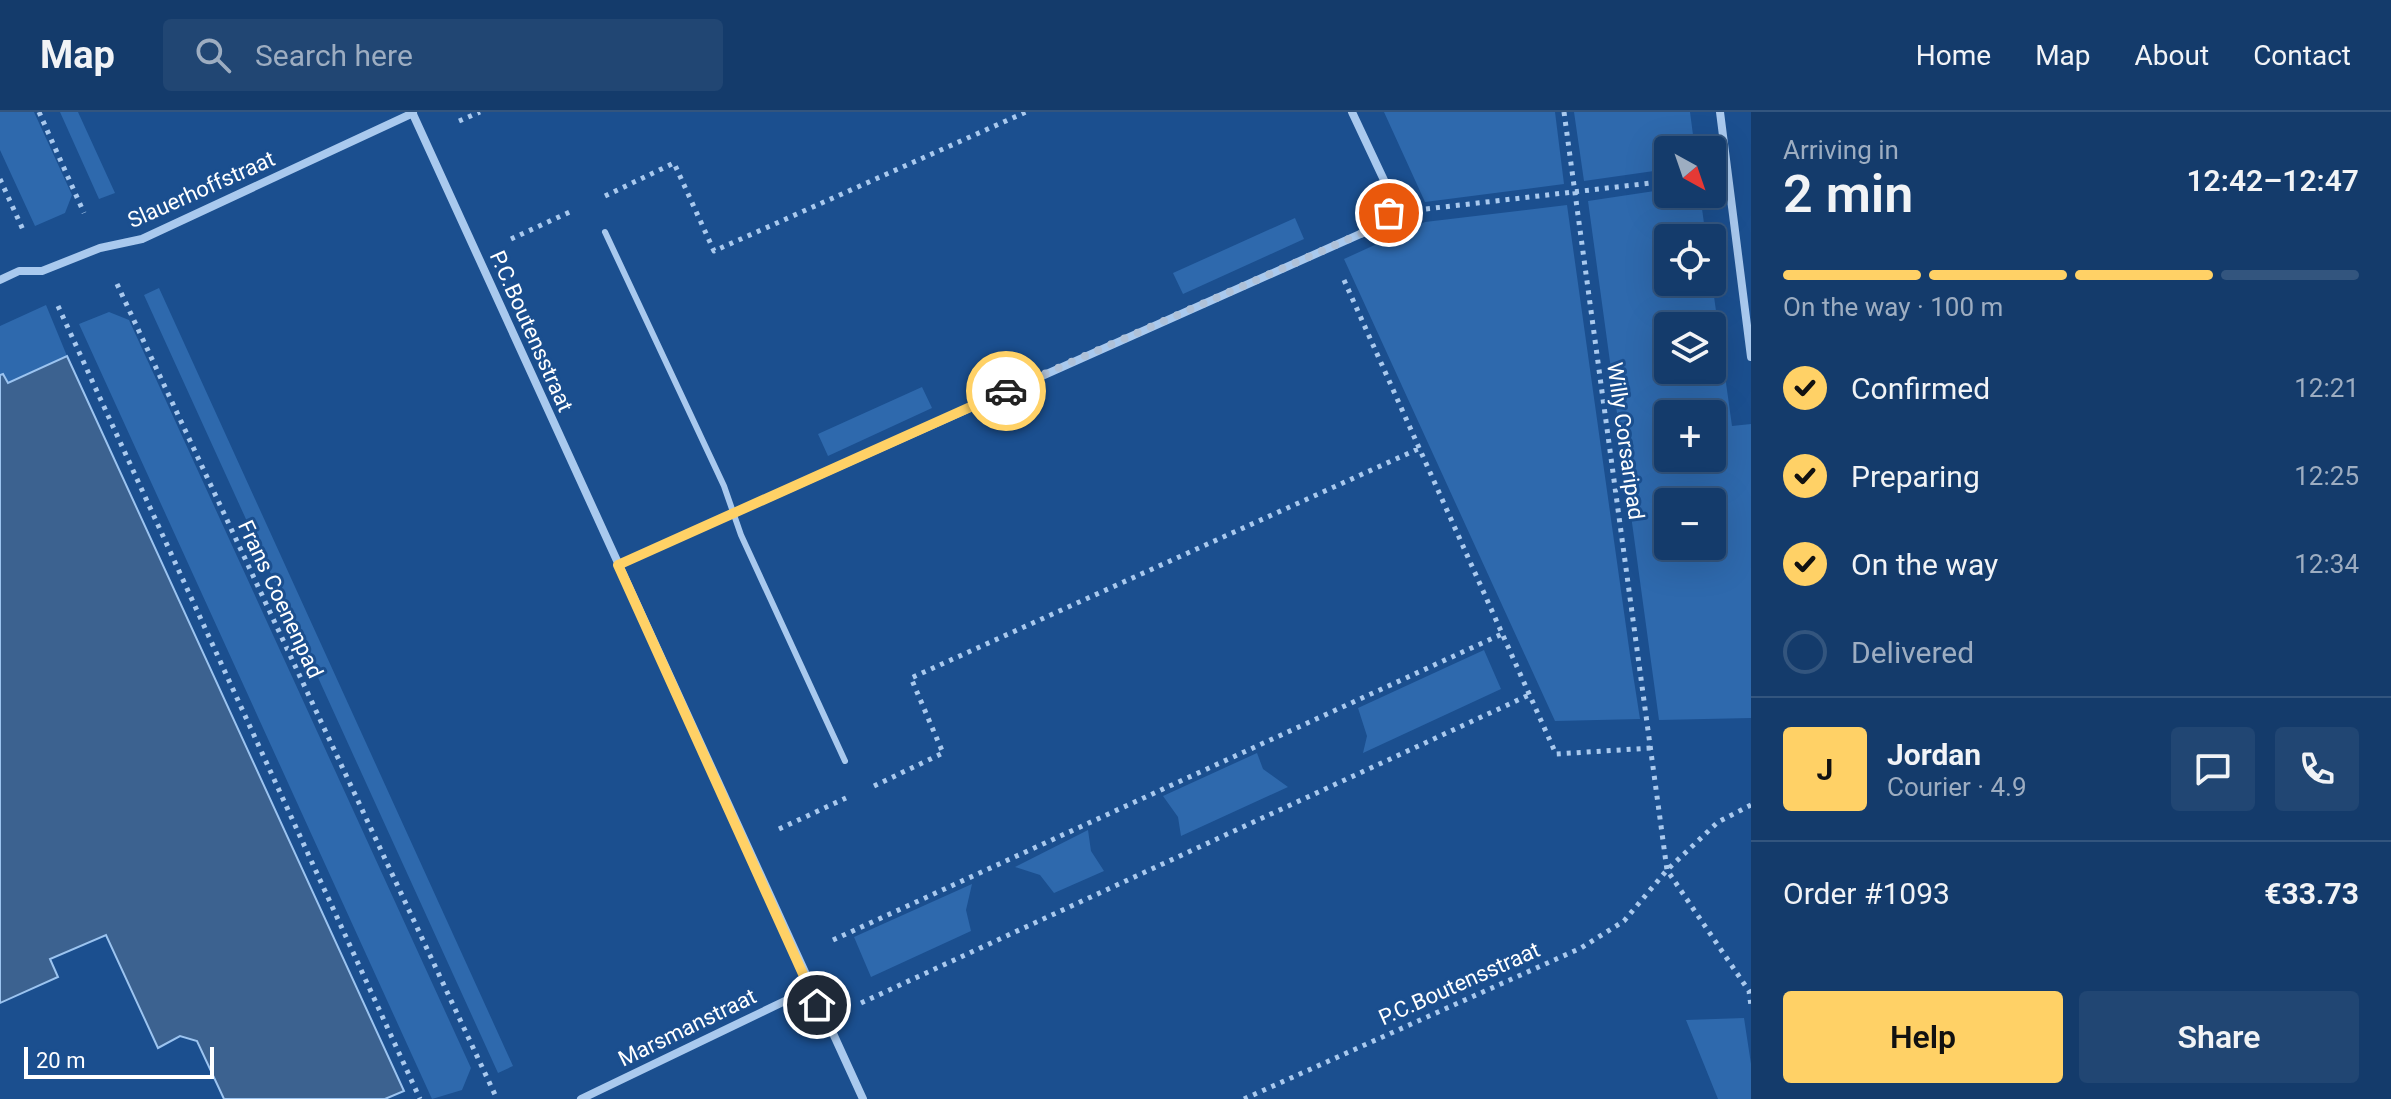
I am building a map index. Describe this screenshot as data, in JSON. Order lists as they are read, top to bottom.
{
  "streets": {
    "street": ["Slauerhoffstraat", "P.C.Boutensstraat", "Marsmanstraat"],
    "path": ["Willy Corsaripad", "Frans Coenenpad"]
  },
  "crossings": [
    ["Slauerhoffstraat", "P.C.Boutensstraat"],
    ["Slauerhoffstraat", "Frans Coenenpad"],
    ["P.C.Boutensstraat", "Willy Corsaripad"],
    ["P.C.Boutensstraat", "Marsmanstraat"]
  ],
  "scale_bar": "20 m",
  "north": "bottom right",
  "page": {
    "header": "Map",
    "search": "Search here",
    "nav": [
      "Home",
      "Map",
      "About",
      "Contact"
    ],
    "heading": ["2 min", "Arriving in", "12:42–12:47"],
    "panel": [
      "Jordan",
      "Courier · 4.9",
      "Order #1093",
      "€33.73"
    ],
    "map_buttons": ["+", "−"],
    "bar": "On the way · 100 m",
    "list": [
      ["Confirmed", "12:21"],
      ["Preparing", "12:25"],
      ["On the way", "12:34"],
      "Delivered"
    ],
    "round": "J",
    "buttons": ["Help", "Share"],
    "scale": "20 m"
  }
}
